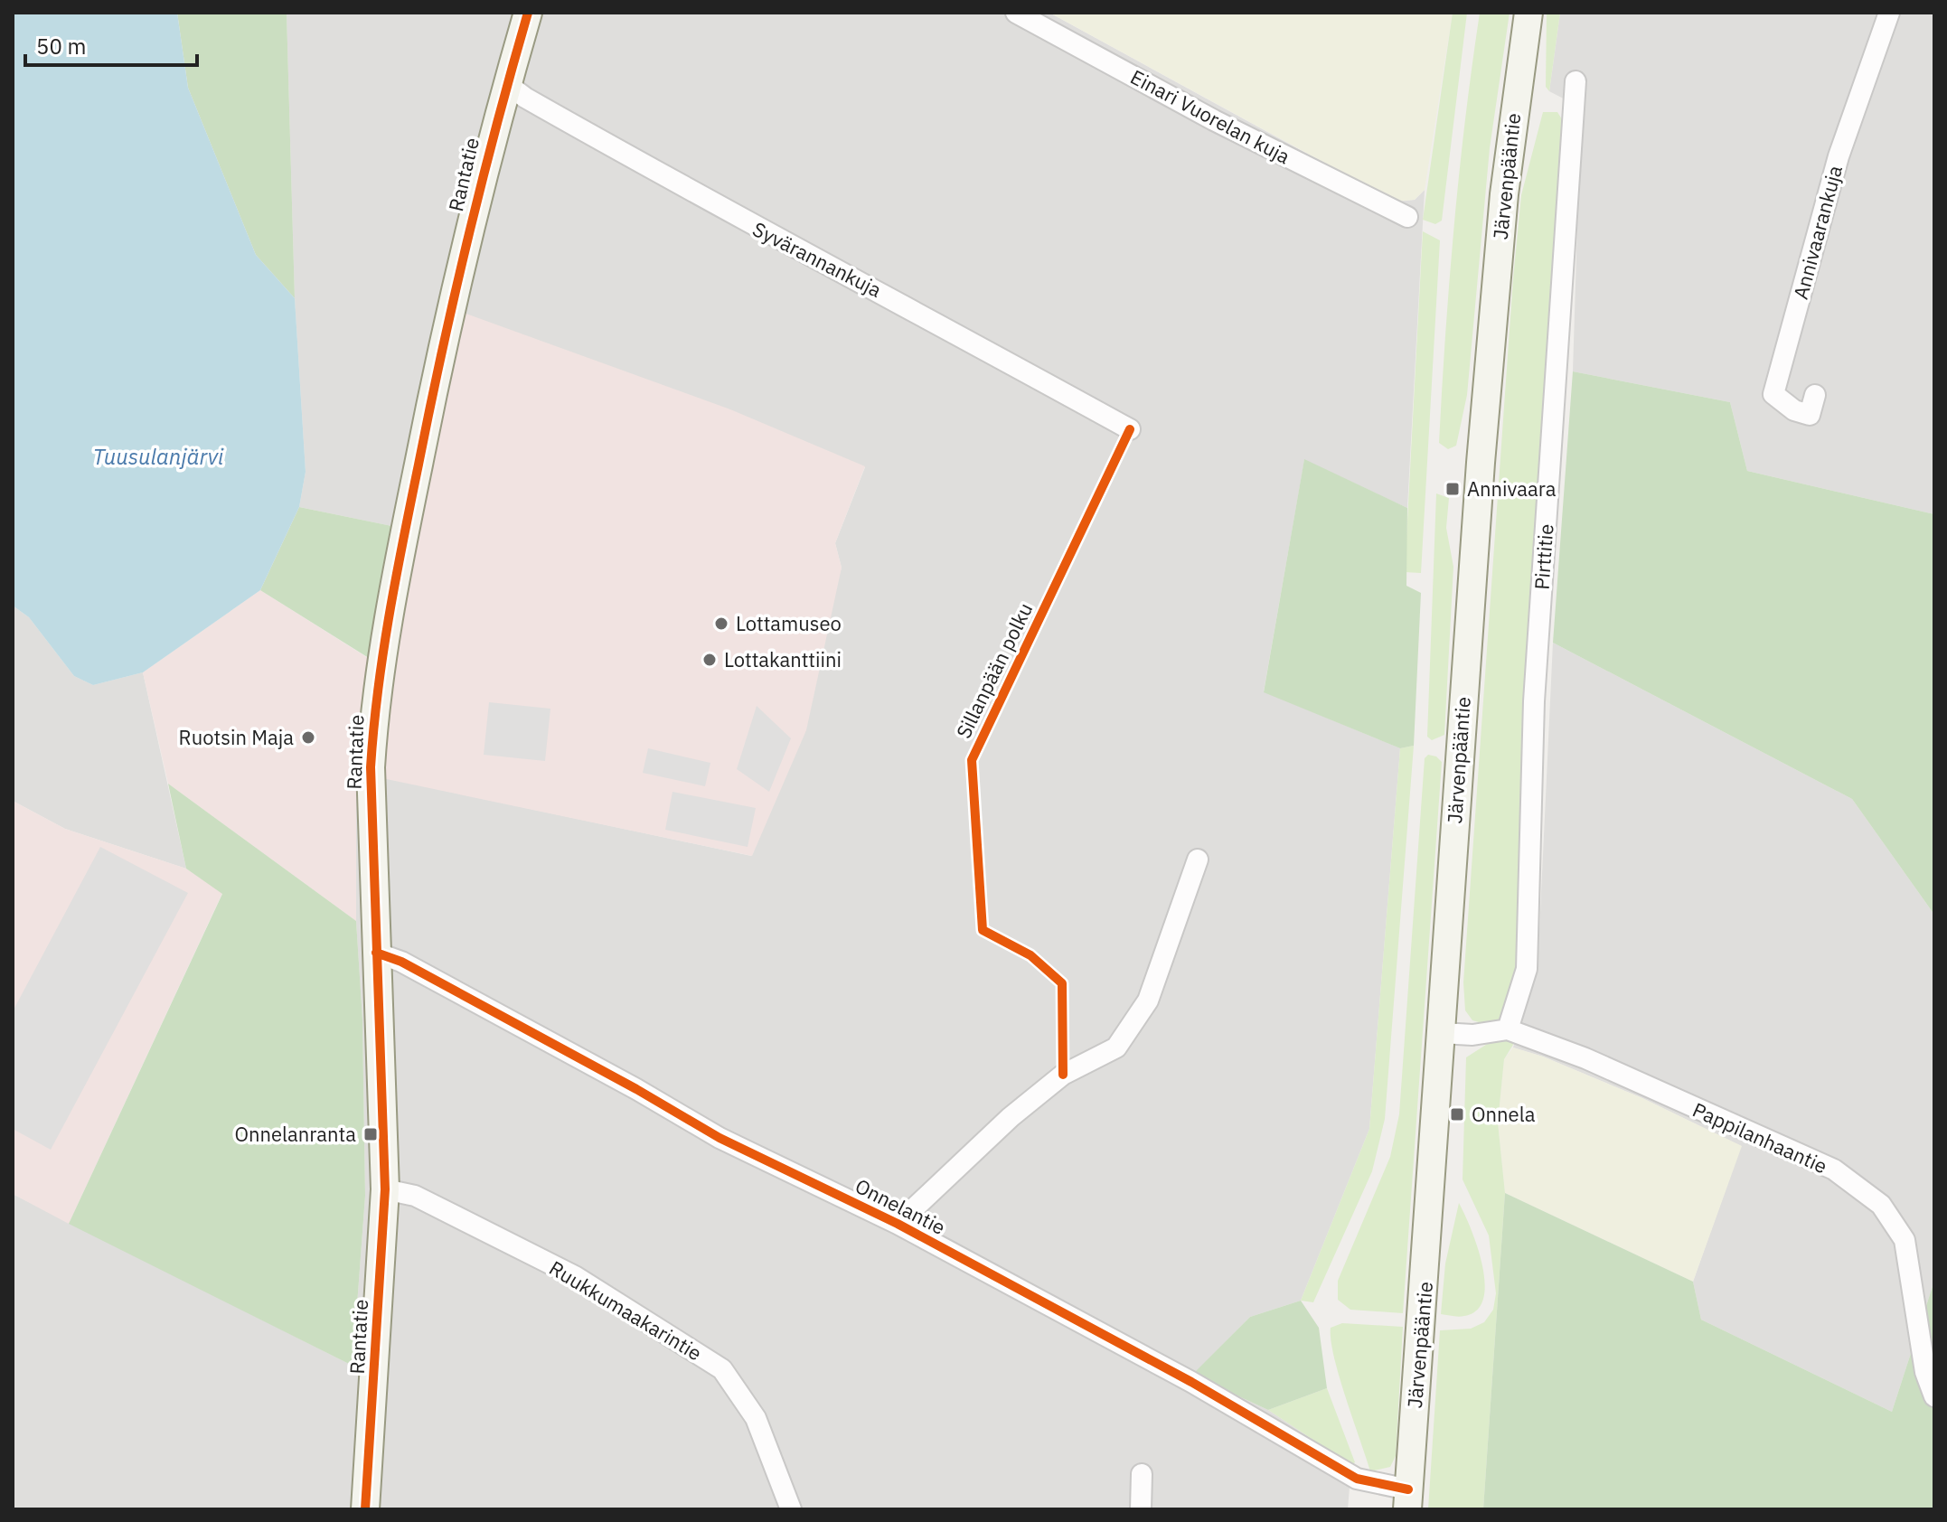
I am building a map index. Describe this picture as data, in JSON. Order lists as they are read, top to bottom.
{
  "streets": {
    "street": [
      "Einari Vuorelan kuja",
      "Rantatie",
      "Järvenpääntie",
      "Annivaarankuja",
      "Syvärannankuja",
      "Pirttitie",
      "Pappilanhaantie",
      "Onnelantie",
      "Ruukkumaakarintie"
    ],
    "cycle path": ["Sillanpään polku"]
  },
  "crossings": [
    ["Rantatie", "Syvärannankuja"],
    ["Rantatie", "Onnelantie"],
    ["Rantatie", "Ruukkumaakarintie"],
    ["Järvenpääntie", "Pappilanhaantie"],
    ["Järvenpääntie", "Onnelantie"],
    ["Pirttitie", "Pappilanhaantie"]
  ],
  "water": ["Tuusulanjärvi"],
  "places": {
    "transit": ["Annivaara", "Onnela", "Onnelanranta"],
    "other": ["Lottamuseo", "Lottakanttiini", "Ruotsin Maja"]
  },
  "scale_bar": "50 m"
}
